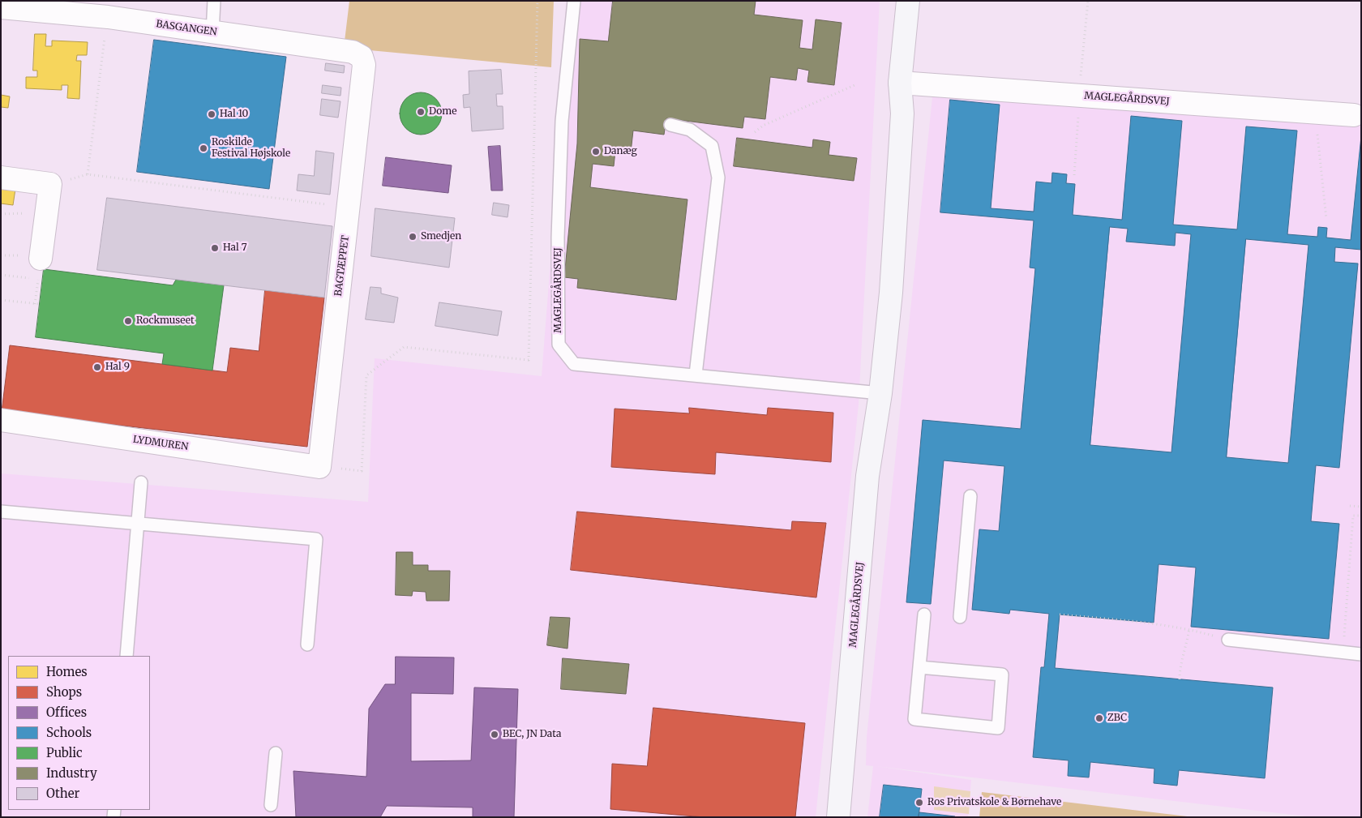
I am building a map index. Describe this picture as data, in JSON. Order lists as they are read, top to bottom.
{
  "streets": {
    "street": [
      "BASGANGEN",
      "MAGLEGÅRDSVEJ",
      "BAGTÆPPET",
      "LYDMUREN"
    ]
  },
  "crossings": [
    ["BASGANGEN", "BAGTÆPPET"],
    ["BAGTÆPPET", "LYDMUREN"]
  ],
  "places": [
    "Dome",
    "Hal 10",
    "Roskilde Festival Højskole",
    "Danæg",
    "Smedjen",
    "Hal 7",
    "Rockmuseet",
    "Hal 9",
    "ZBC",
    "BEC, JN Data",
    "Ros Privatskole & Børnehave"
  ],
  "legend": [
    "Homes",
    "Shops",
    "Offices",
    "Schools",
    "Public",
    "Industry",
    "Other"
  ]
}
